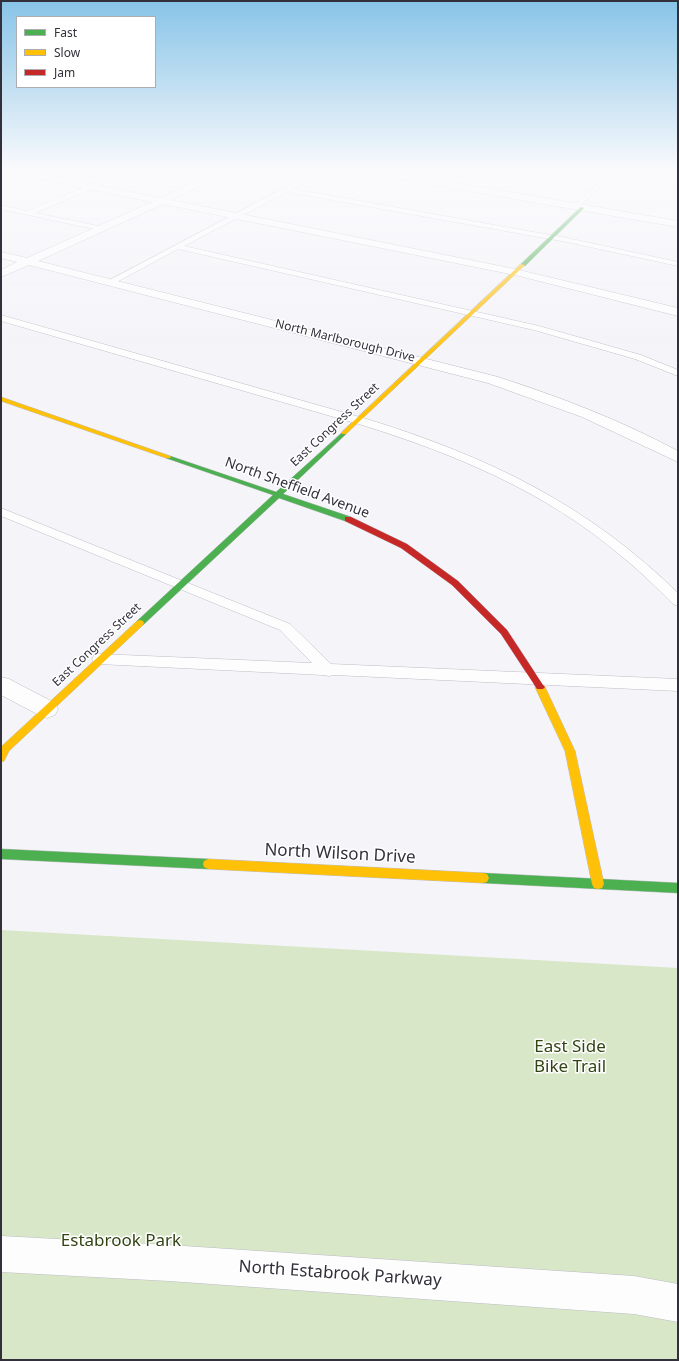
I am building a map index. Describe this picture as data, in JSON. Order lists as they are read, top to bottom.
{
  "streets": {
    "street": [
      "North Marlborough Drive",
      "East Congress Street",
      "North Sheffield Avenue",
      "North Wilson Drive",
      "North Estabrook Parkway"
    ]
  },
  "crossings": [
    ["North Marlborough Drive", "East Congress Street"],
    ["East Congress Street", "North Sheffield Avenue"],
    ["North Sheffield Avenue", "North Wilson Drive"]
  ],
  "parks": ["East Side Bike Trail", "Estabrook Park"],
  "legend": ["Fast", "Slow", "Jam"]
}
